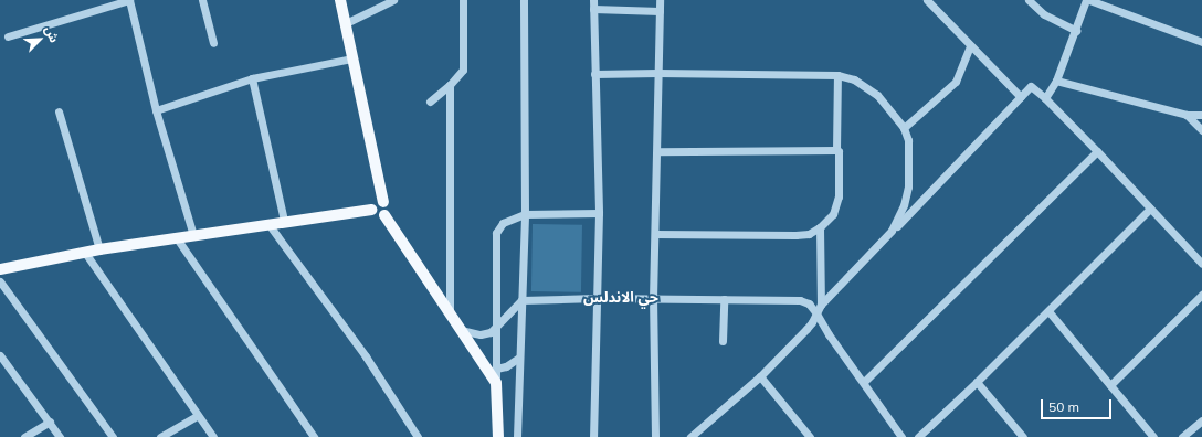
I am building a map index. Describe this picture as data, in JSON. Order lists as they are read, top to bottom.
{
  "districts": ["حي الاندلس"],
  "scale_bar": "50 m",
  "north": "top right"
}
